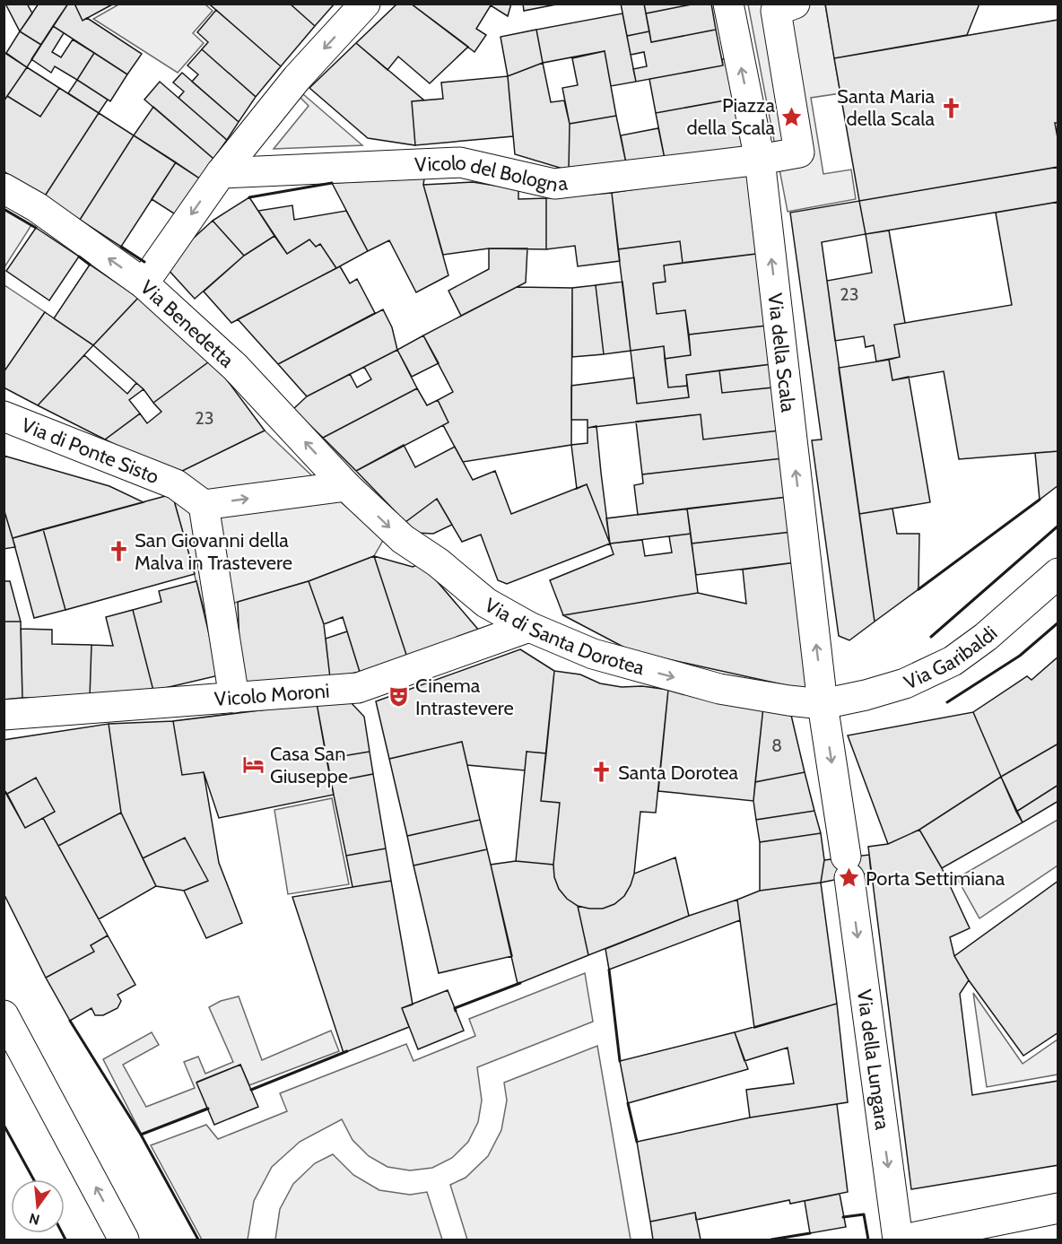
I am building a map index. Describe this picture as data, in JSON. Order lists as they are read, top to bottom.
{
  "streets": {
    "street": [
      "Vicolo del Bologna",
      "Via Benedetta",
      "Via della Scala",
      "Via di Ponte Sisto",
      "Via di Santa Dorotea",
      "Via Garibaldi",
      "Vicolo Moroni",
      "Via della Lungara"
    ]
  },
  "crossings": [
    ["Vicolo del Bologna", "Via della Scala"],
    ["Via Benedetta", "Via di Santa Dorotea"],
    ["Via della Scala", "Via di Santa Dorotea"],
    ["Via della Scala", "Via Garibaldi"],
    ["Via della Scala", "Via della Lungara"],
    ["Via di Santa Dorotea", "Via Garibaldi"],
    ["Via di Santa Dorotea", "Vicolo Moroni"]
  ],
  "one_way": ["Via Benedetta", "Via di Santa Dorotea", "Via della Lungara"],
  "places": {
    "church": ["Santa Maria della Scala", "San Giovanni della Malva in Trastevere", "Santa Dorotea"],
    "place": ["Piazza della Scala", "Porta Settimiana"],
    "theatre": ["Cinema Intrastevere"],
    "hotel": ["Casa San Giuseppe"]
  },
  "house_numbers": ["23", "23", "8"],
  "north": "bottom"
}
